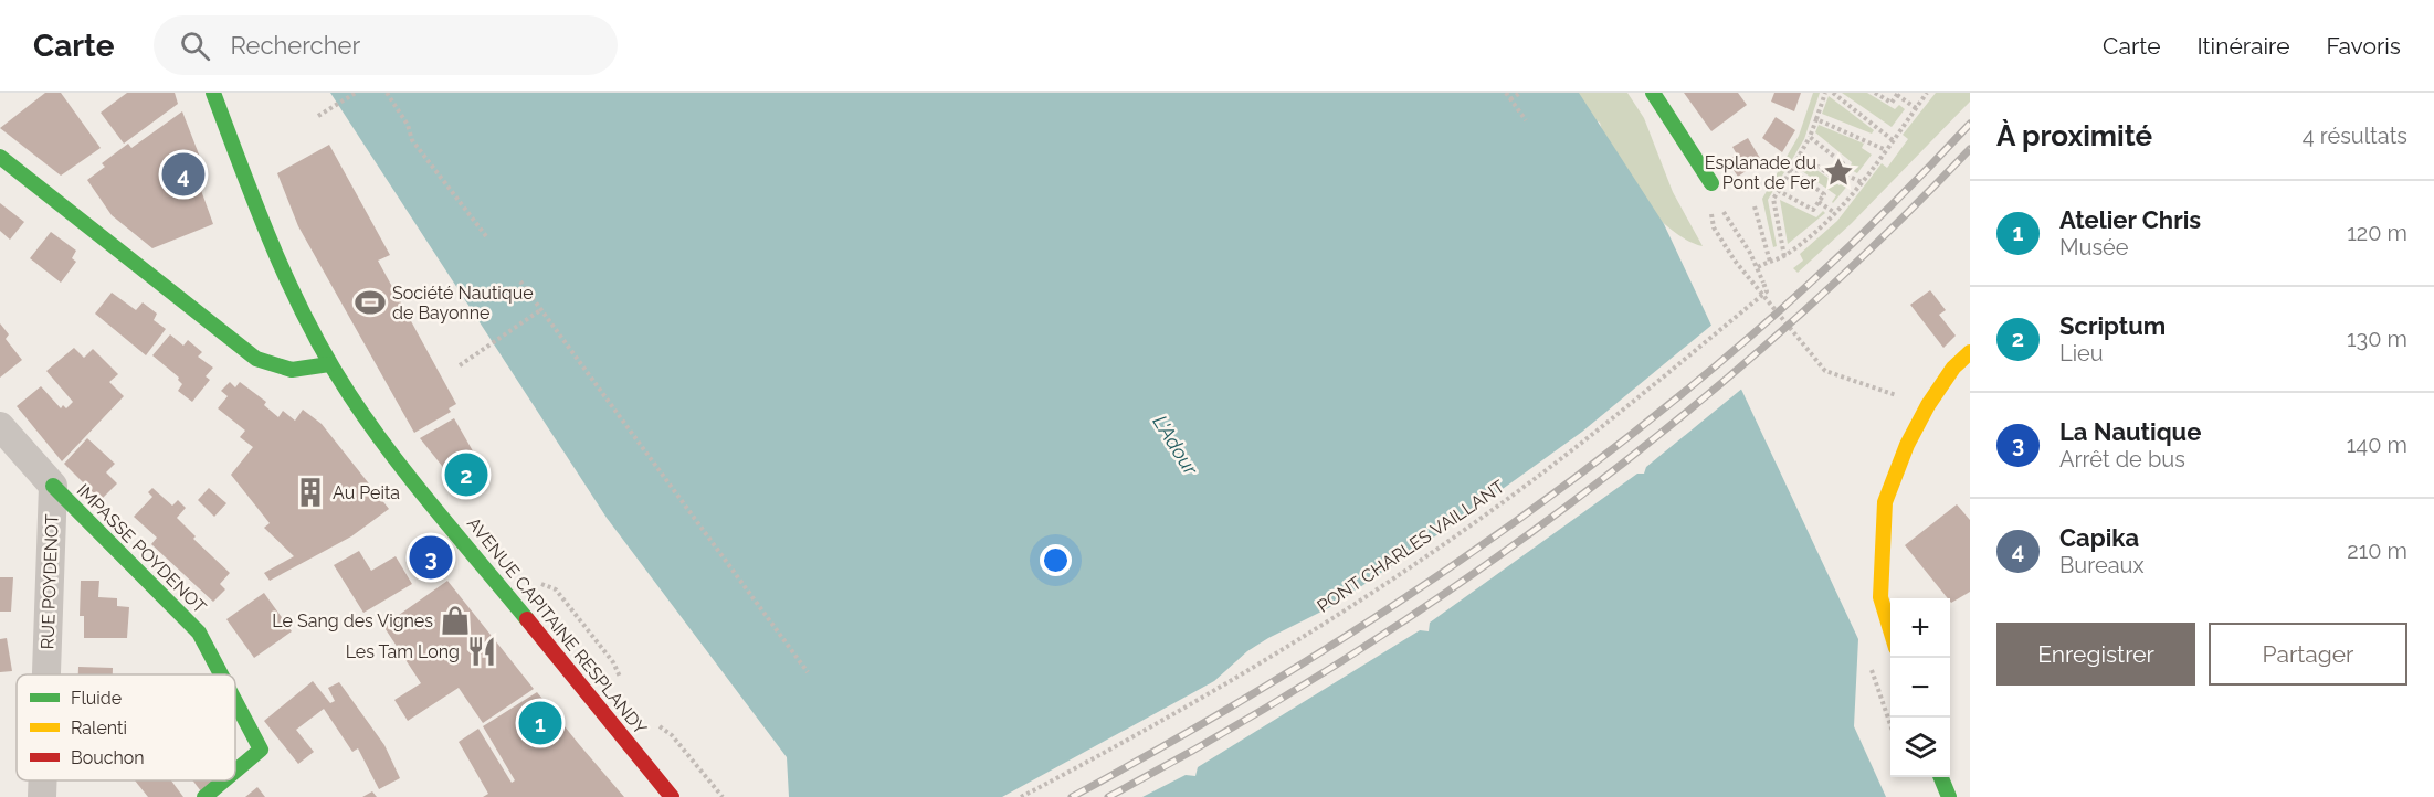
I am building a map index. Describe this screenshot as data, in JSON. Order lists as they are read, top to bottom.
{
  "streets": {
    "main road": ["IMPASSE POYDENOT", "AVENUE CAPITAINE RESPLANDY"],
    "street": ["RUE POYDENOT"],
    "path": ["PONT CHARLES VAILLANT"]
  },
  "crossings": [
    ["IMPASSE POYDENOT", "RUE POYDENOT"]
  ],
  "water": ["L'Adour"],
  "places": {
    "place": ["Esplanade du Pont de Fer"],
    "sports": ["Société Nautique de Bayonne"],
    "building": ["Au Peita"],
    "shop": ["Le Sang des Vignes"],
    "restaurant": ["Les Tam Long"]
  },
  "legend": ["Fluide", "Ralenti", "Bouchon"],
  "page": {
    "header": "Carte",
    "search": "Rechercher",
    "nav": ["Carte", "Itinéraire", "Favoris"],
    "heading": ["À proximité", "4 résultats"],
    "pins": [
      "4",
      "2",
      "3",
      "1"
    ],
    "list": [
      {
        "mark": "1",
        "name": "Atelier Chris",
        "note": "Musée",
        "value": "120 m"
      },
      {
        "mark": "2",
        "name": "Scriptum",
        "note": "Lieu",
        "value": "130 m"
      },
      {
        "mark": "3",
        "name": "La Nautique",
        "note": "Arrêt de bus",
        "value": "140 m"
      },
      {
        "mark": "4",
        "name": "Capika",
        "note": "Bureaux",
        "value": "210 m"
      }
    ],
    "map_buttons": ["+", "−"],
    "buttons": ["Enregistrer", "Partager"]
  }
}
